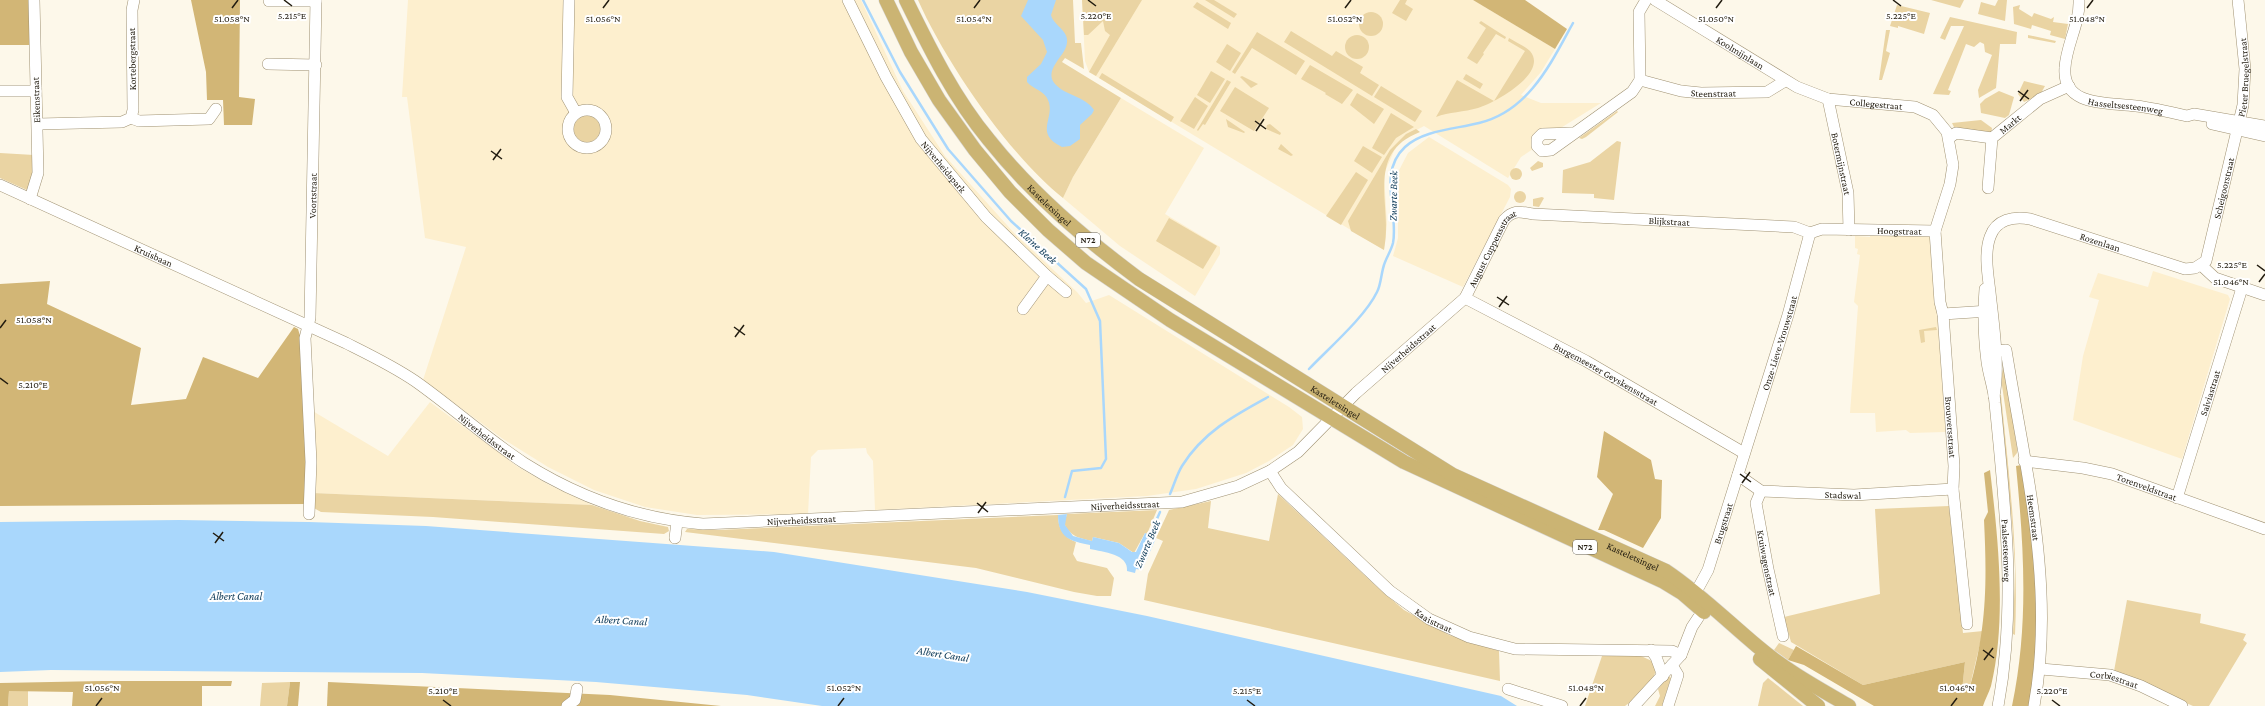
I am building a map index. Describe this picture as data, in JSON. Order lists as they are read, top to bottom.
{
  "streets": {
    "main road": ["Kasteletsingel", "N72"],
    "street": [
      "Koolmijnlaan",
      "Kortebergstraat",
      "Pieter Bruegelstraat",
      "Steenstraat",
      "Eikenstraat",
      "Collegestraat",
      "Hasseltsesteenweg",
      "Markt",
      "Botermijnstraat",
      "Nijverheidspark",
      "Scheigoorstraat",
      "Voortstraat",
      "Blijkstraat",
      "Hoogstraat",
      "Rozenlaan",
      "August Cuppensstraat",
      "Kruisbaan",
      "Onze-Lieve-Vrouwstraat",
      "Nijverheidsstraat",
      "Burgemeester Geyskensstraat",
      "Salviastraat",
      "Brouwersstraat",
      "Torenveldstraat",
      "Stadswal",
      "Heemstraat",
      "Brugstraat",
      "Paalsesteenweg",
      "Kruiwagenstraat",
      "Kaaistraat",
      "Corbiestraat"
    ]
  },
  "crossings": [
    ["Koolmijnlaan", "Steenstraat"],
    ["Koolmijnlaan", "Collegestraat"],
    ["Koolmijnlaan", "Botermijnstraat"],
    ["Pieter Bruegelstraat", "Hasseltsesteenweg"],
    ["Pieter Bruegelstraat", "Scheigoorstraat"],
    ["Eikenstraat", "Kruisbaan"],
    ["Collegestraat", "Markt"],
    ["Collegestraat", "Botermijnstraat"],
    ["Collegestraat", "Hoogstraat"],
    ["Hasseltsesteenweg", "Markt"],
    ["Hasseltsesteenweg", "Scheigoorstraat"],
    ["Markt", "Hoogstraat"],
    ["Botermijnstraat", "Hoogstraat"],
    ["Scheigoorstraat", "Rozenlaan"],
    ["Voortstraat", "Kruisbaan"],
    ["Voortstraat", "Nijverheidsstraat"],
    ["Kasteletsingel", "Nijverheidsstraat"],
    ["Kasteletsingel", "Brugstraat"],
    ["Blijkstraat", "Hoogstraat"],
    ["Blijkstraat", "August Cuppensstraat"],
    ["Blijkstraat", "Onze-Lieve-Vrouwstraat"],
    ["Hoogstraat", "Onze-Lieve-Vrouwstraat"],
    ["Hoogstraat", "Brouwersstraat"],
    ["Rozenlaan", "Paalsesteenweg"],
    ["August Cuppensstraat", "Nijverheidsstraat"],
    ["August Cuppensstraat", "Burgemeester Geyskensstraat"],
    ["Kruisbaan", "Nijverheidsstraat"],
    ["Onze-Lieve-Vrouwstraat", "Burgemeester Geyskensstraat"],
    ["Onze-Lieve-Vrouwstraat", "Brugstraat"],
    ["Nijverheidsstraat", "Burgemeester Geyskensstraat"],
    ["Nijverheidsstraat", "Kaaistraat"],
    ["Burgemeester Geyskensstraat", "Brugstraat"],
    ["Salviastraat", "Torenveldstraat"],
    ["Brouwersstraat", "Stadswal"],
    ["Torenveldstraat", "Heemstraat"],
    ["Stadswal", "Kruiwagenstraat"],
    ["Heemstraat", "Paalsesteenweg"],
    ["Heemstraat", "Corbiestraat"]
  ],
  "water": ["Zwarte Beek", "Kleine Beek", "Albert Canal"],
  "coordinates": [
    "5.215°E",
    "5.220°E",
    "5.225°E",
    "51.058°N",
    "51.056°N",
    "51.054°N",
    "51.052°N",
    "51.050°N",
    "51.048°N",
    "51.046°N",
    "5.210°E"
  ]
}
